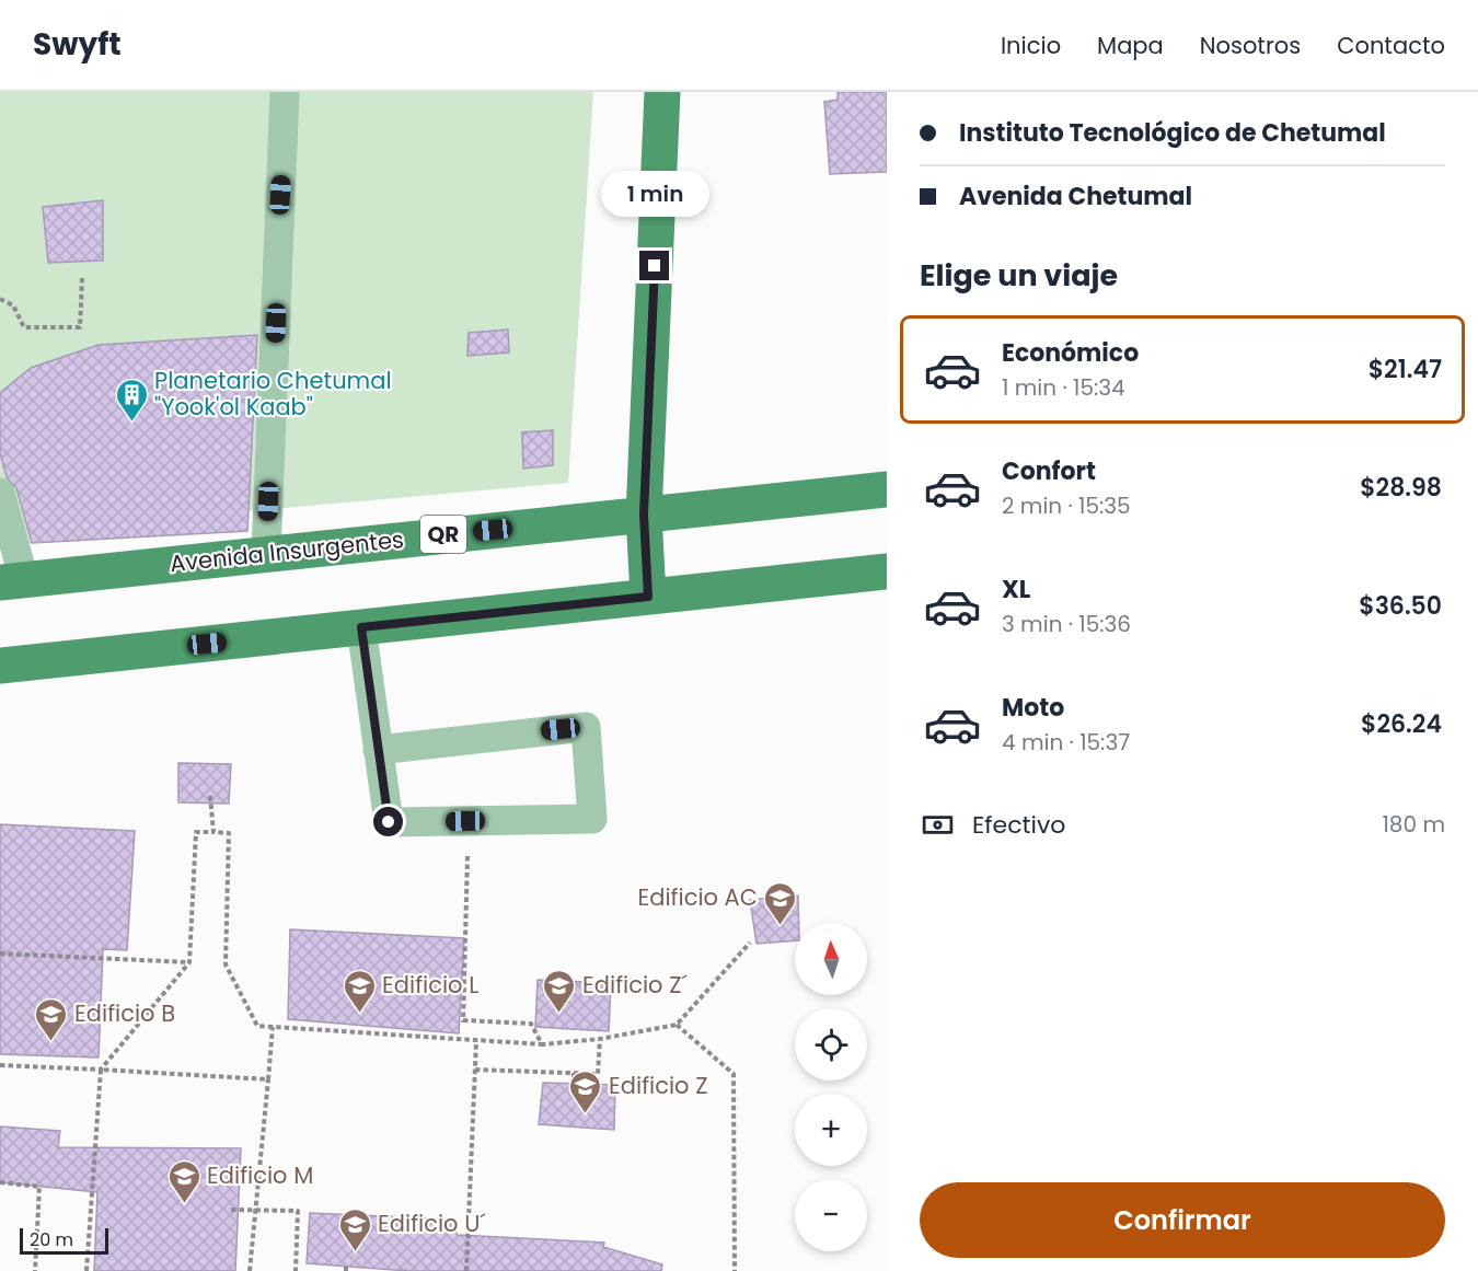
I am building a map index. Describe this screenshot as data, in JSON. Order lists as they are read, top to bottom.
{
  "streets": {
    "main road": ["QR", "Avenida Insurgentes"]
  },
  "places": {
    "building": ["Planetario Chetumal \"Yook'ol Kaab\""],
    "school or university": [
      "Edificio AC",
      "Edificio L",
      "Edificio Z´",
      "Edificio B",
      "Edificio Z",
      "Edificio M",
      "Edificio U´"
    ]
  },
  "scale_bar": "20 m",
  "north": "top",
  "page": {
    "header": "Swyft",
    "nav": [
      "Inicio",
      "Mapa",
      "Nosotros",
      "Contacto"
    ],
    "banner": ["Instituto Tecnológico de Chetumal", "Avenida Chetumal"],
    "bubble": "1 min",
    "heading": "Elige un viaje",
    "list": [
      {
        "name": "Económico",
        "note": "1 min · 15:34",
        "value": "$21.47"
      },
      {
        "name": "Confort",
        "note": "2 min · 15:35",
        "value": "$28.98"
      },
      {
        "name": "XL",
        "note": "3 min · 15:36",
        "value": "$36.50"
      },
      {
        "name": "Moto",
        "note": "4 min · 15:37",
        "value": "$26.24"
      }
    ],
    "pay": ["Efectivo", "180 m"],
    "map_buttons": ["+", "−"],
    "buttons": "Confirmar",
    "scale": "20 m"
  }
}
